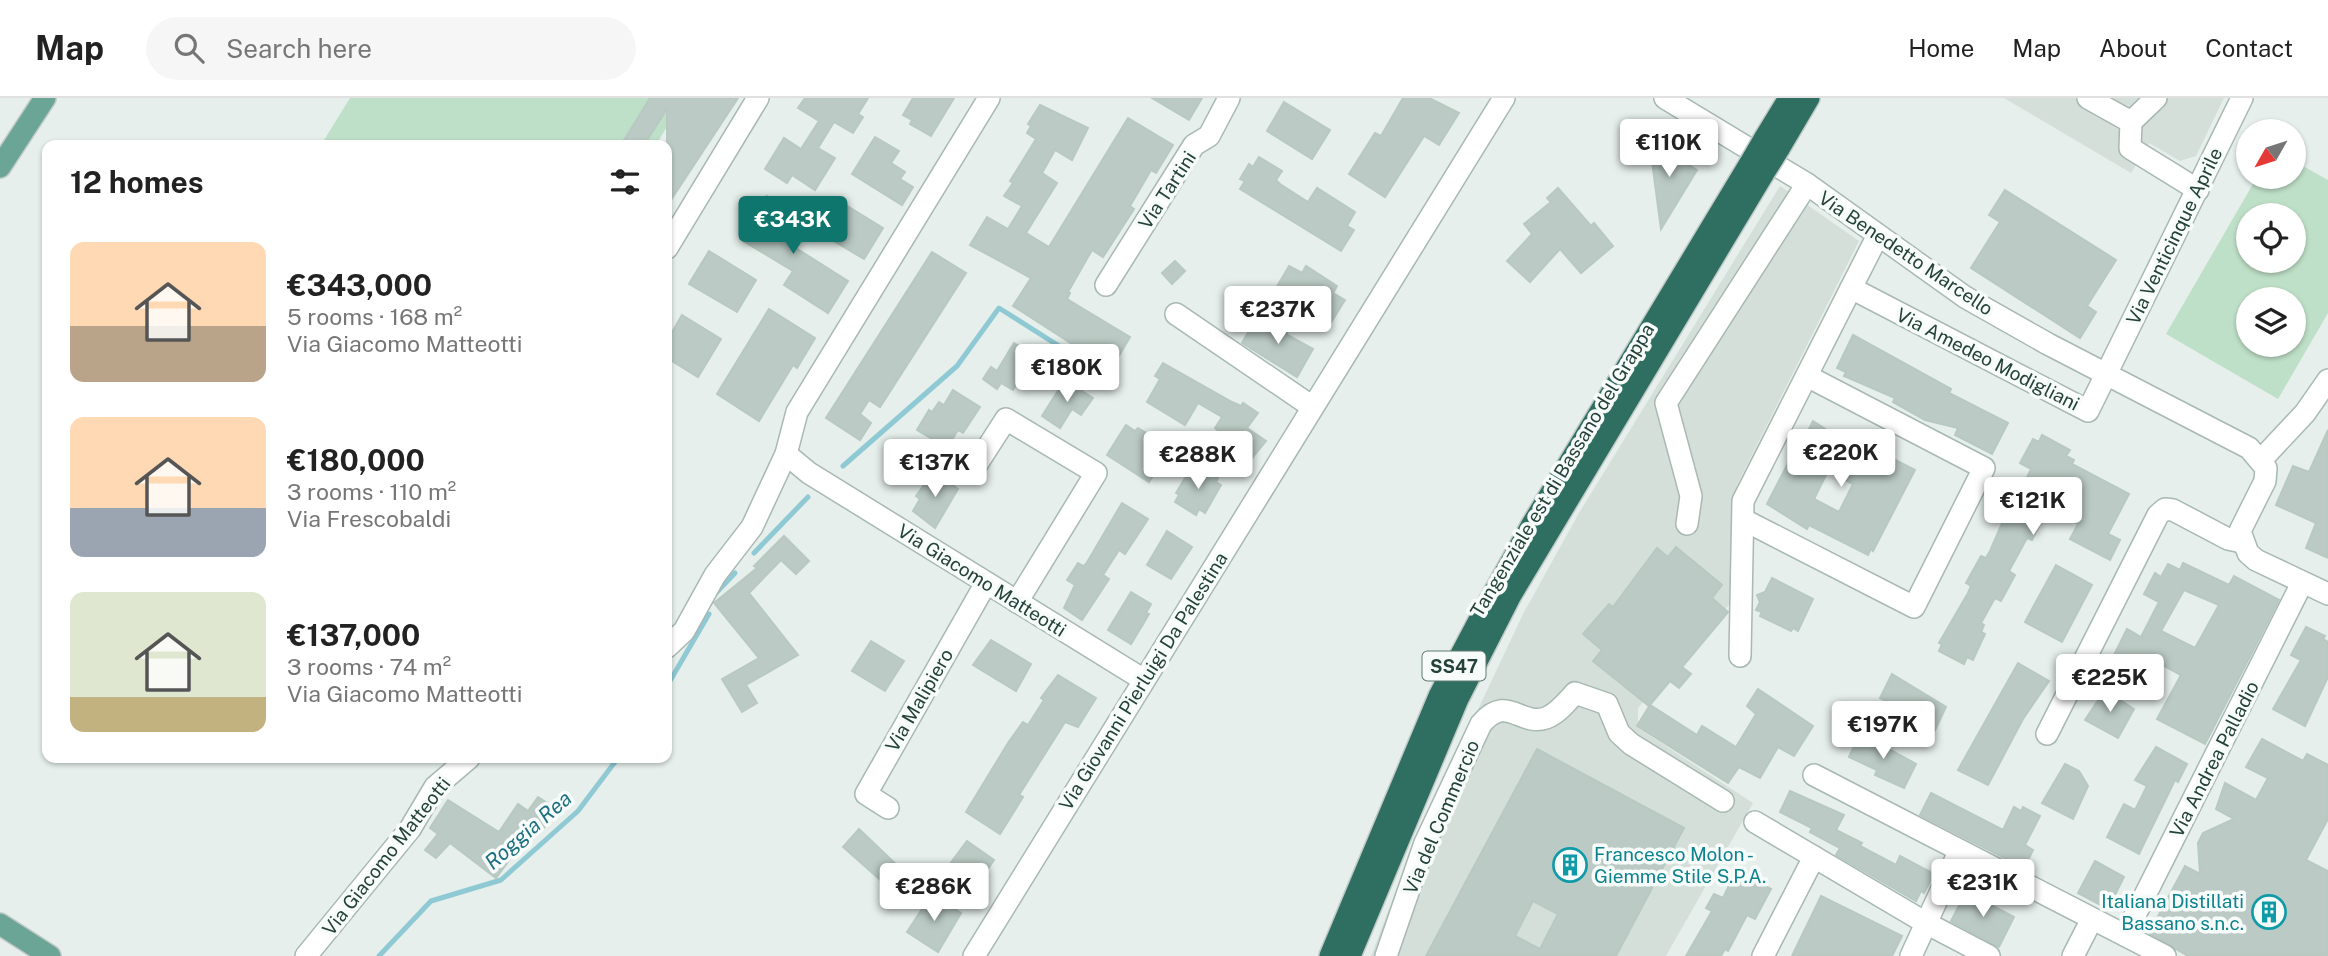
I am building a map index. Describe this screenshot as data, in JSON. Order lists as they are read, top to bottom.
{
  "streets": {
    "highway": ["Tangenziale est di Bassano del Grappa", "SS47"],
    "street": [
      "Via Tartini",
      "Via Venticinque Aprile",
      "Via Benedetto Marcello",
      "Via Amedeo Modigliani",
      "Via Giacomo Matteotti",
      "Via Giovanni Pierluigi Da Palestina",
      "Via Malipiero",
      "Via Andrea Palladio",
      "Via del Commercio"
    ]
  },
  "crossings": [
    ["Via Venticinque Aprile", "Via Benedetto Marcello"],
    ["Via Venticinque Aprile", "Via Amedeo Modigliani"],
    ["Via Benedetto Marcello", "Via Amedeo Modigliani"],
    ["Via Giacomo Matteotti", "Via Giovanni Pierluigi Da Palestina"],
    ["Via Giacomo Matteotti", "Via Malipiero"]
  ],
  "water": ["Roggia Rea"],
  "places": {
    "building": ["Francesco Molon - Giemme Stile S.P.A.", "Italiana Distillati Bassano s.n.c."]
  },
  "north": "bottom left",
  "page": {
    "header": "Map",
    "search": "Search here",
    "nav": [
      "Home",
      "Map",
      "About",
      "Contact"
    ],
    "price": [
      "€110K",
      "€343K",
      "€237K",
      "€180K",
      "€220K",
      "€288K",
      "€137K",
      "€121K",
      "€225K",
      "€197K",
      "€231K",
      "€286K"
    ],
    "heading": "12 homes",
    "list": [
      {
        "name": "€343,000",
        "note": "5 rooms · 168 m² · Via Giacomo Matteotti"
      },
      {
        "name": "€180,000",
        "note": "3 rooms · 110 m² · Via Frescobaldi"
      },
      {
        "name": "€137,000",
        "note": "3 rooms · 74 m² · Via Giacomo Matteotti"
      }
    ]
  }
}
